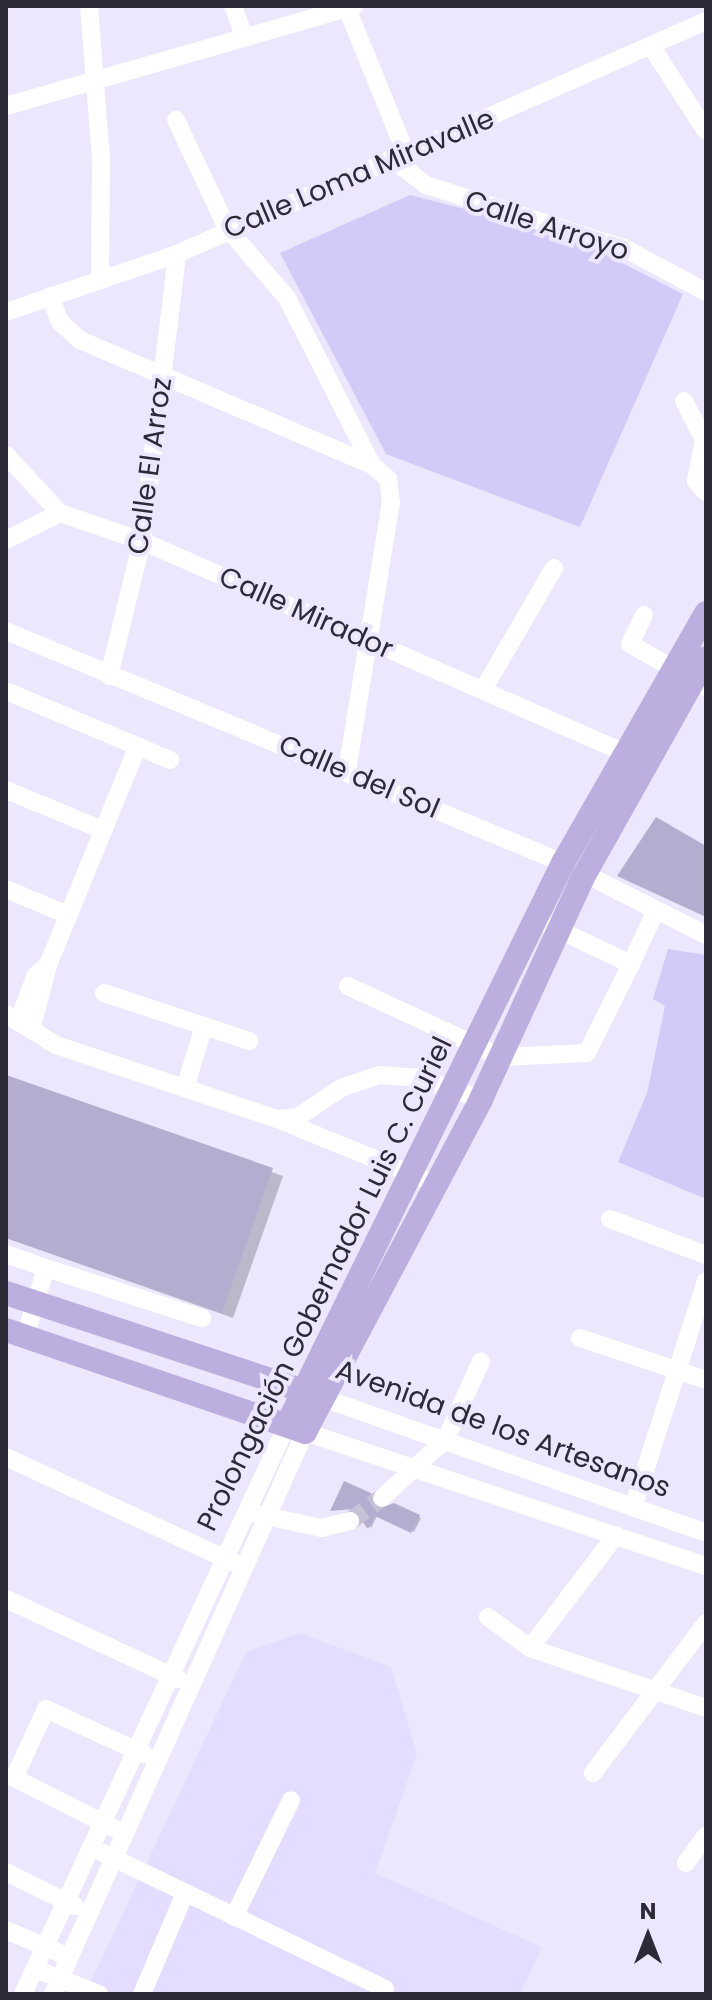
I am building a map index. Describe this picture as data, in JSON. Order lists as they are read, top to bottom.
{
  "streets": {
    "main road": ["Prolongación Gobernador Luis C. Curiel", "Avenida de los Artesanos"],
    "street": [
      "Calle Loma Miravalle",
      "Calle Arroyo",
      "Calle El Arroz",
      "Calle Mirador",
      "Calle del Sol"
    ]
  },
  "crossings": [
    ["Calle Loma Miravalle", "Calle Arroyo"],
    ["Calle Loma Miravalle", "Calle El Arroz"],
    ["Calle El Arroz", "Calle Mirador"],
    ["Calle El Arroz", "Calle del Sol"],
    ["Calle Mirador", "Prolongación Gobernador Luis C. Curiel"],
    ["Calle del Sol", "Prolongación Gobernador Luis C. Curiel"],
    ["Prolongación Gobernador Luis C. Curiel", "Avenida de los Artesanos"]
  ],
  "north": "top"
}
